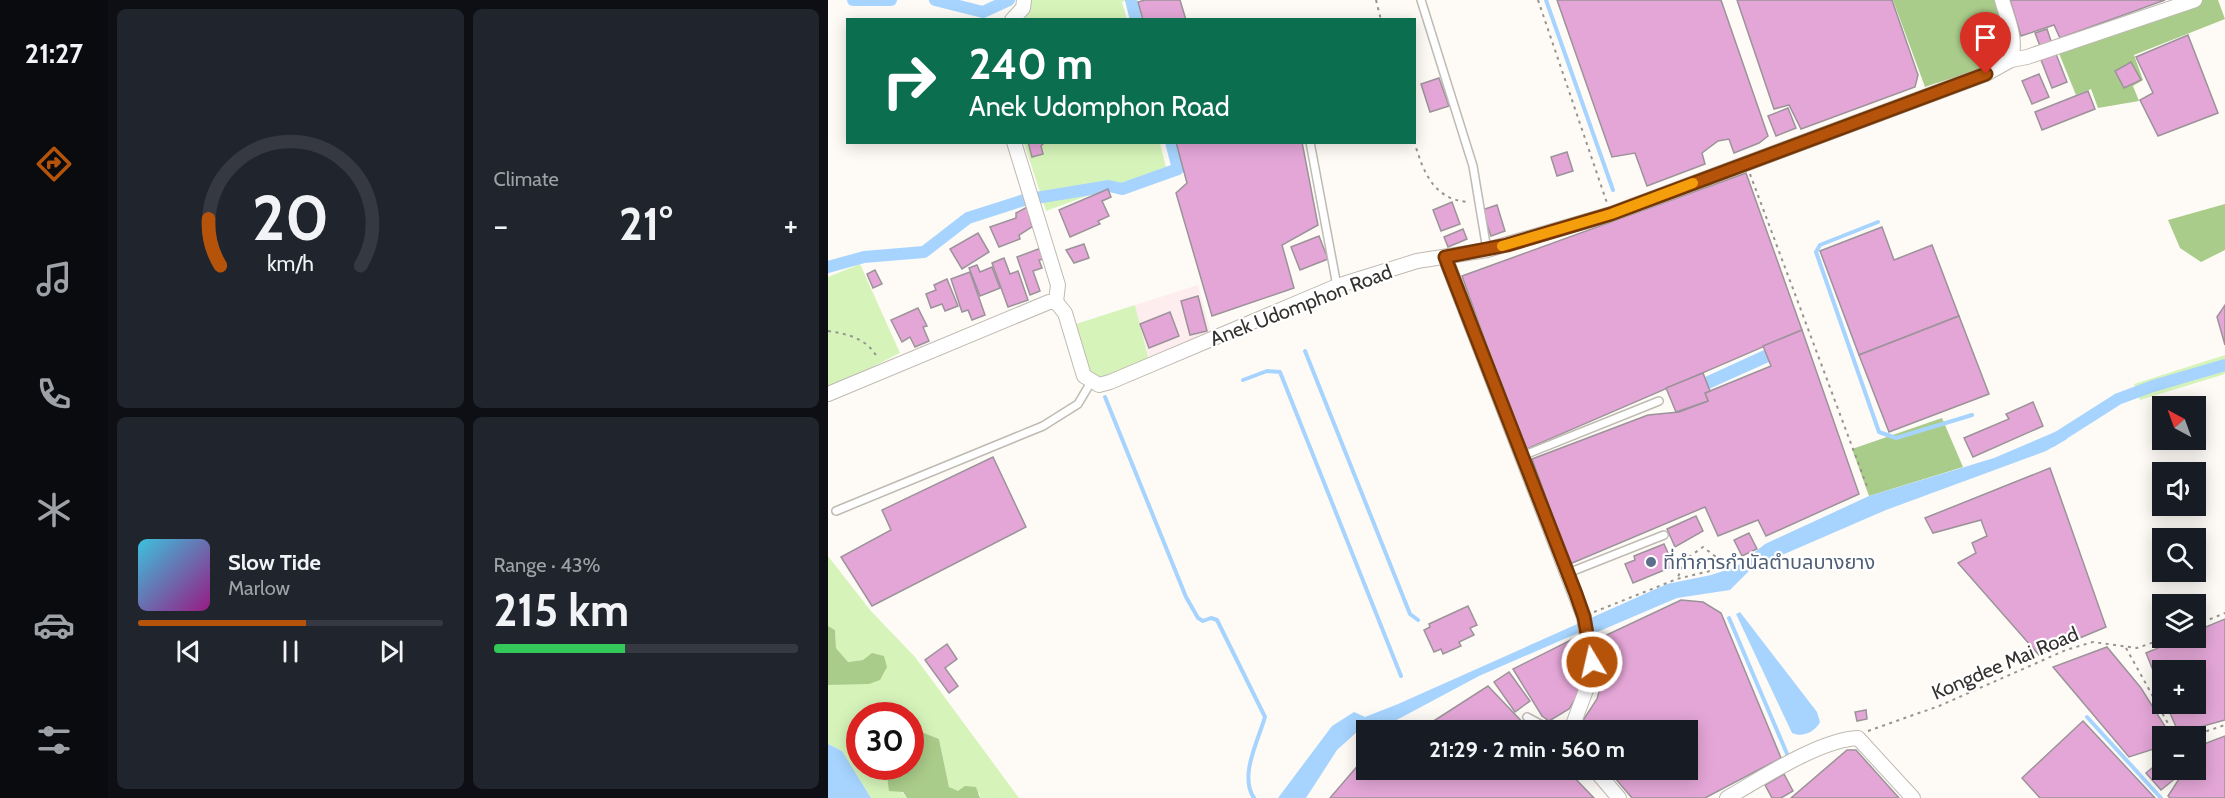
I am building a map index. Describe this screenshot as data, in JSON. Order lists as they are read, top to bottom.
{
  "streets": {
    "street": ["Anek Udomphon Road"],
    "path": ["Kongdee Mai Road"]
  },
  "places": ["ที่ทำการกำนัลตำบลบางยาง"],
  "north": "top left",
  "page": {
    "tabs": "21:27",
    "tile": [
      "Climate",
      ["Range · 43%", "215 km"]
    ],
    "turn": ["240 m", "Anek Udomphon Road"],
    "heat": ["−", "21°", "+"],
    "map_buttons": ["+", "−"],
    "song": ["Slow Tide", "Marlow"],
    "limit": "30",
    "trip": "21:29 · 2 min · 560 m",
    "gauge": ["20", "km/h"]
  }
}
